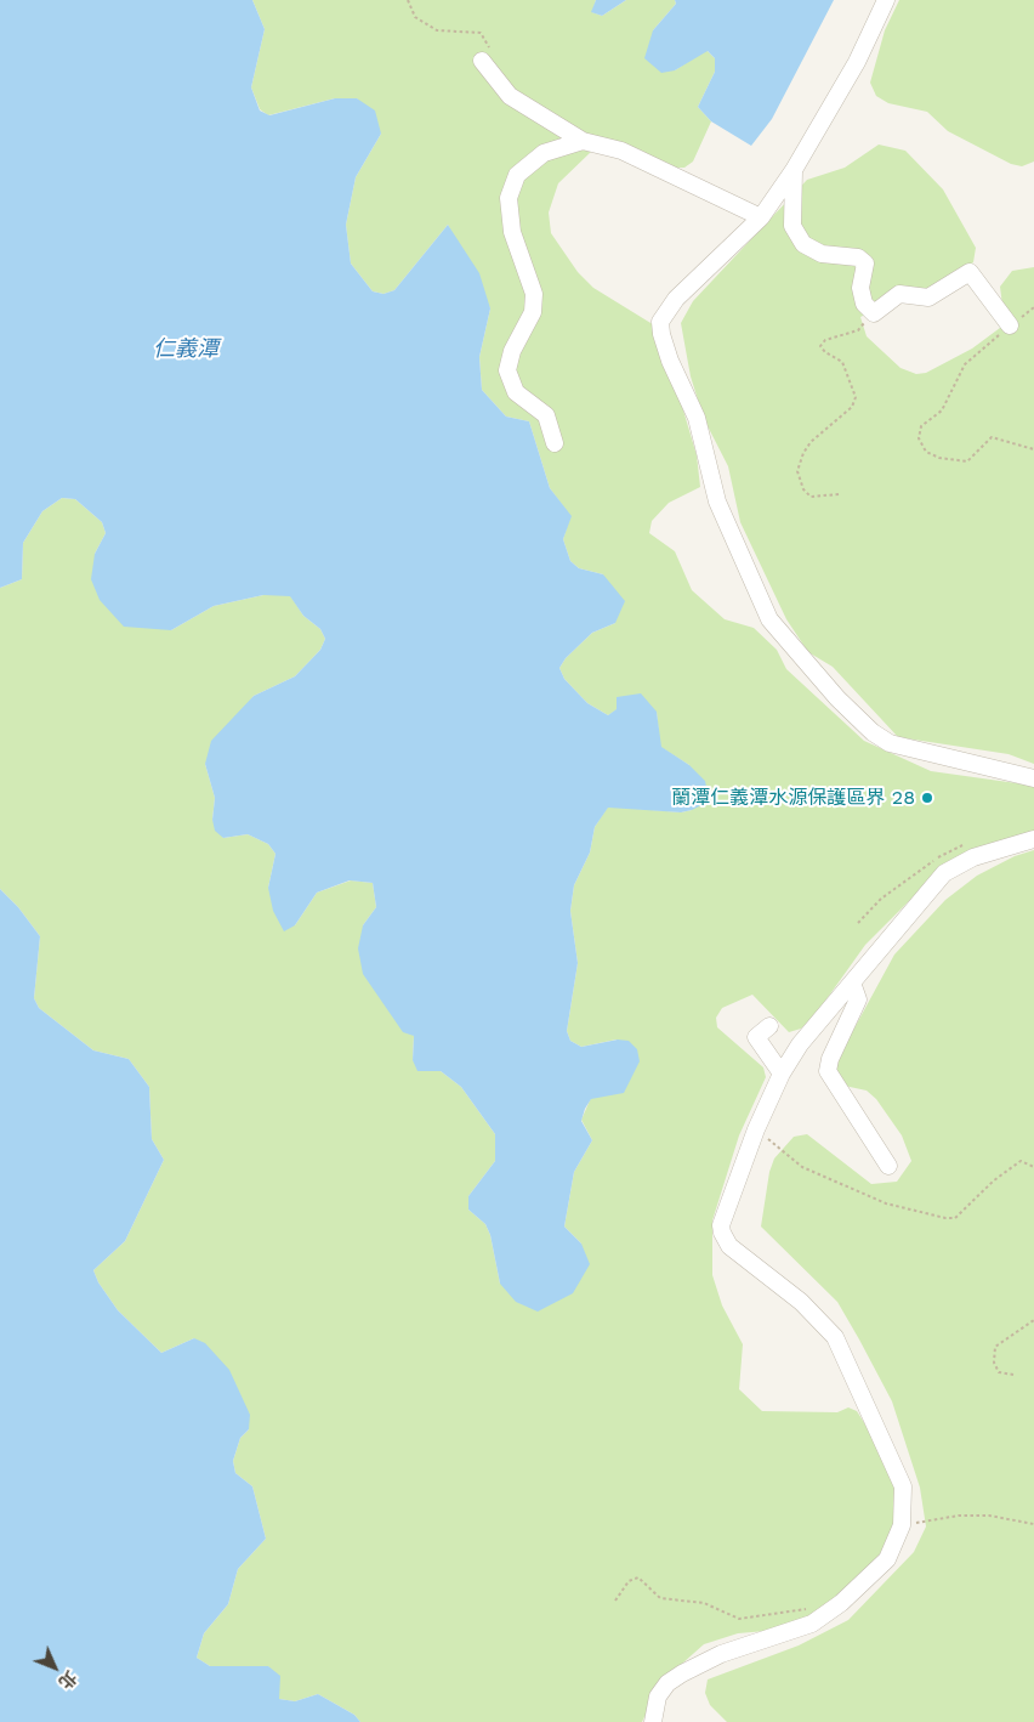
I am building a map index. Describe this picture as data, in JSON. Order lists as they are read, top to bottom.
{
  "water": ["仁義潭"],
  "places": ["蘭潭仁義潭水源保護區界 28"],
  "north": "bottom right"
}
